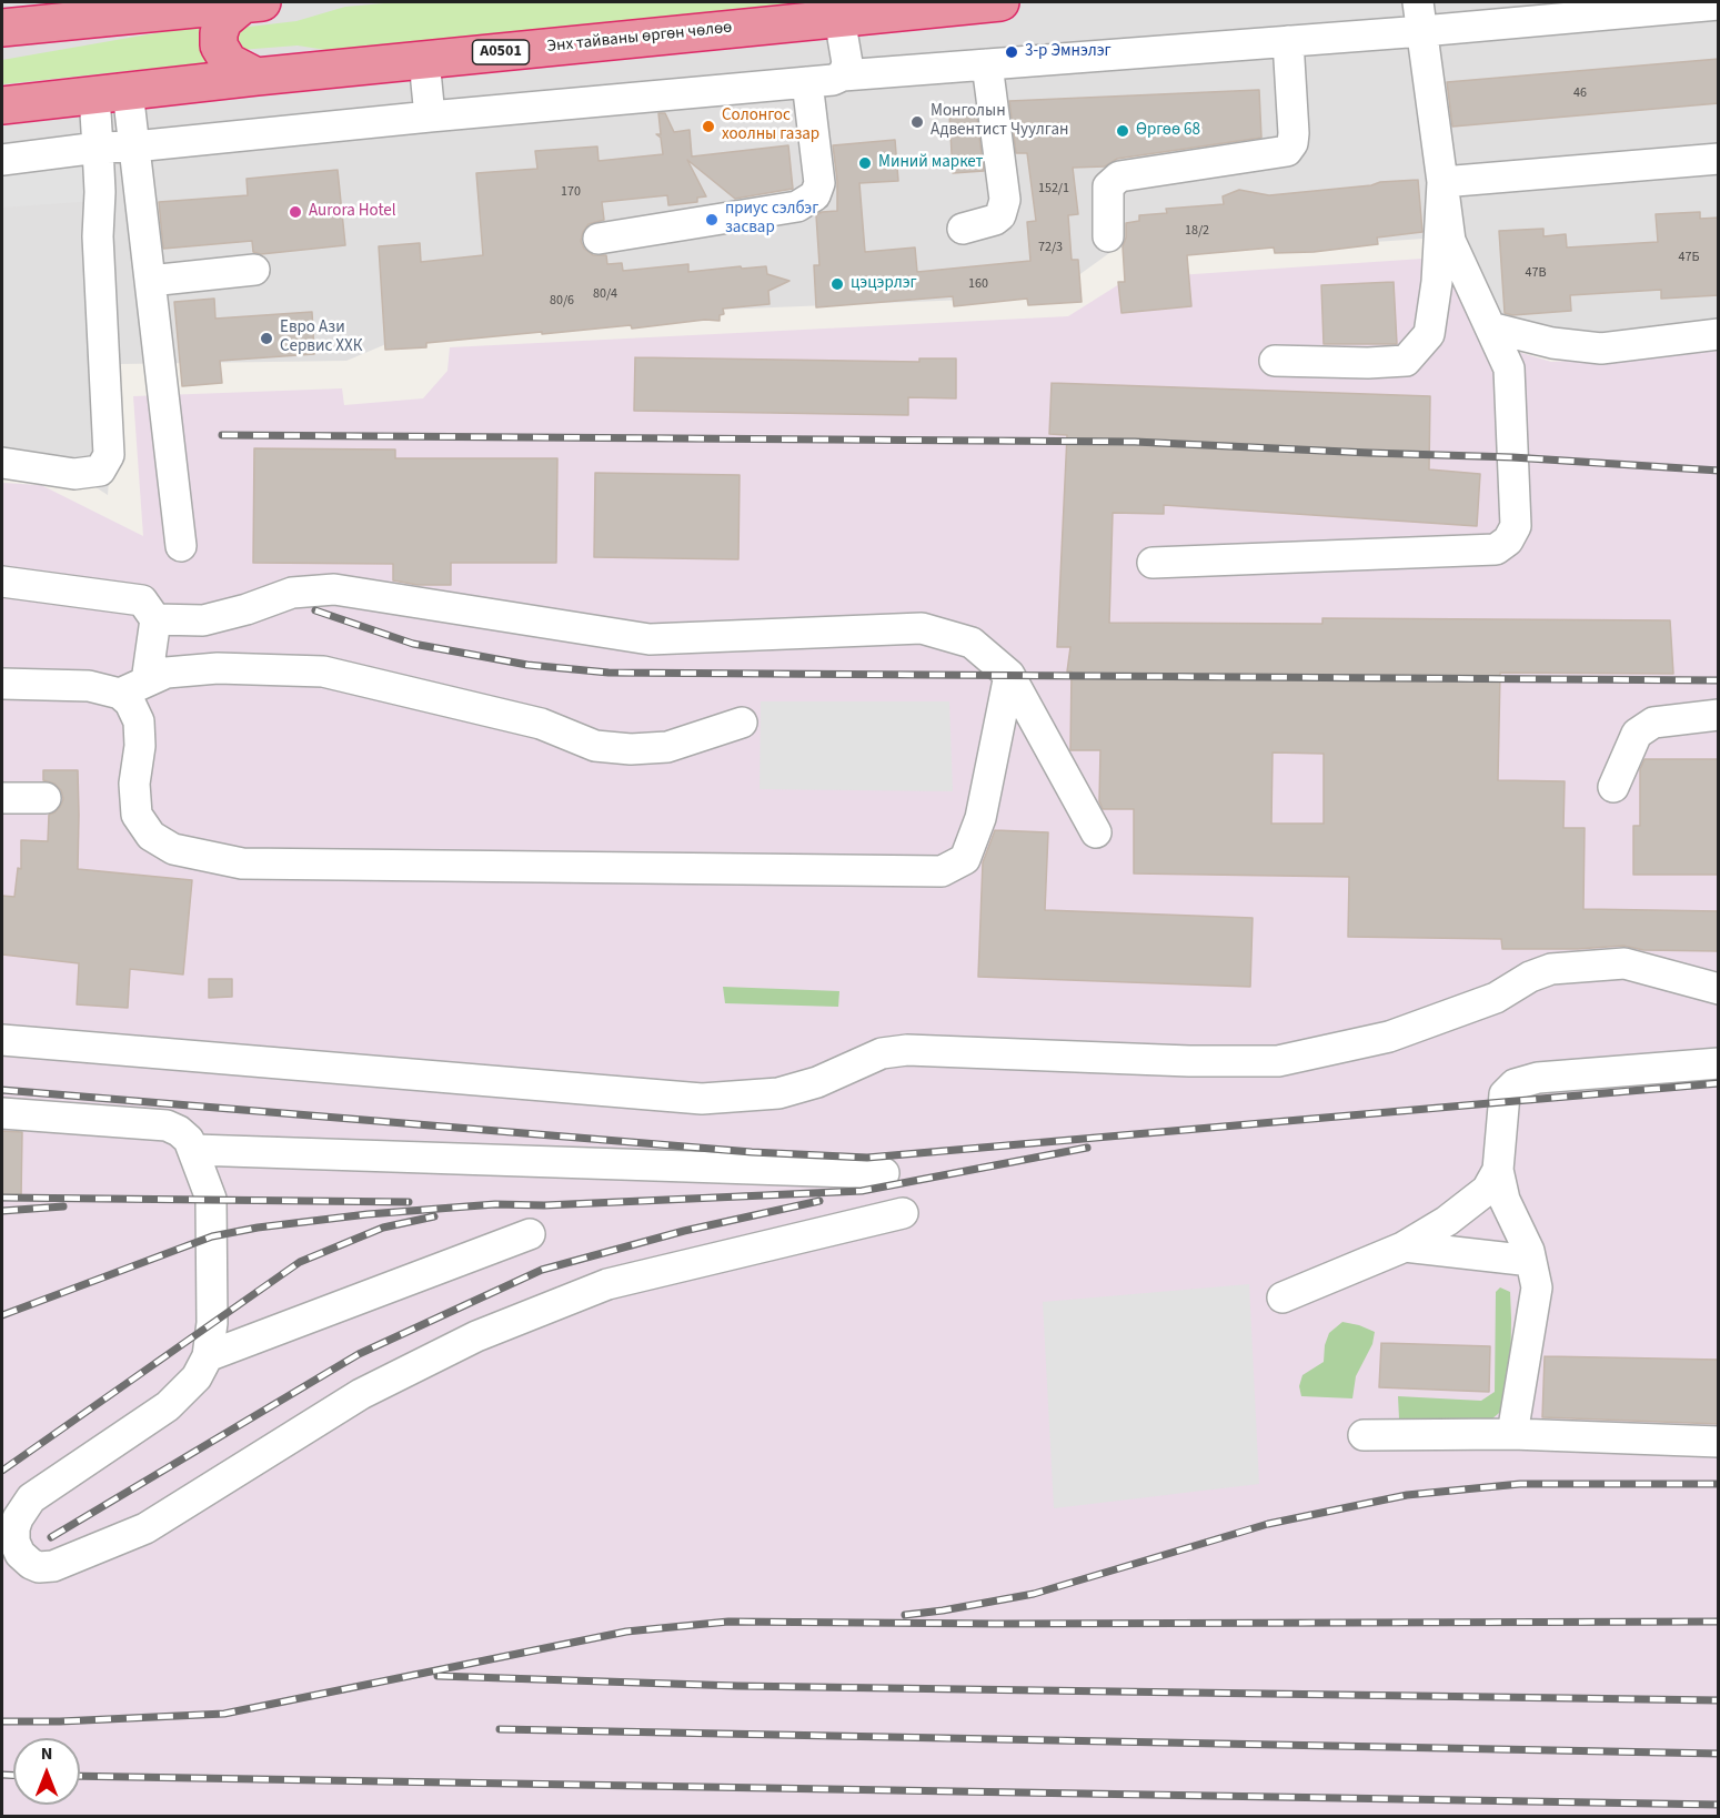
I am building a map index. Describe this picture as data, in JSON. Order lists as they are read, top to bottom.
{
  "streets": {
    "highway": ["Энх тайваны өргөн чөлөө", "A0501"]
  },
  "places": [
    "3-р Эмнэлэг",
    "Монголын Адвентист Чуулган",
    "Солонгос хоолны газар",
    "Өргөө 68",
    "Миний маркет",
    "Aurora Hotel",
    "приус сэлбэг засвар",
    "цэцэрлэг",
    "Евро Ази Сервис ХХК"
  ],
  "house_numbers": [
    "46",
    "152/1",
    "170",
    "18/2",
    "72/3",
    "47Б",
    "47В",
    "160",
    "80/4",
    "80/6"
  ],
  "north": "top"
}
